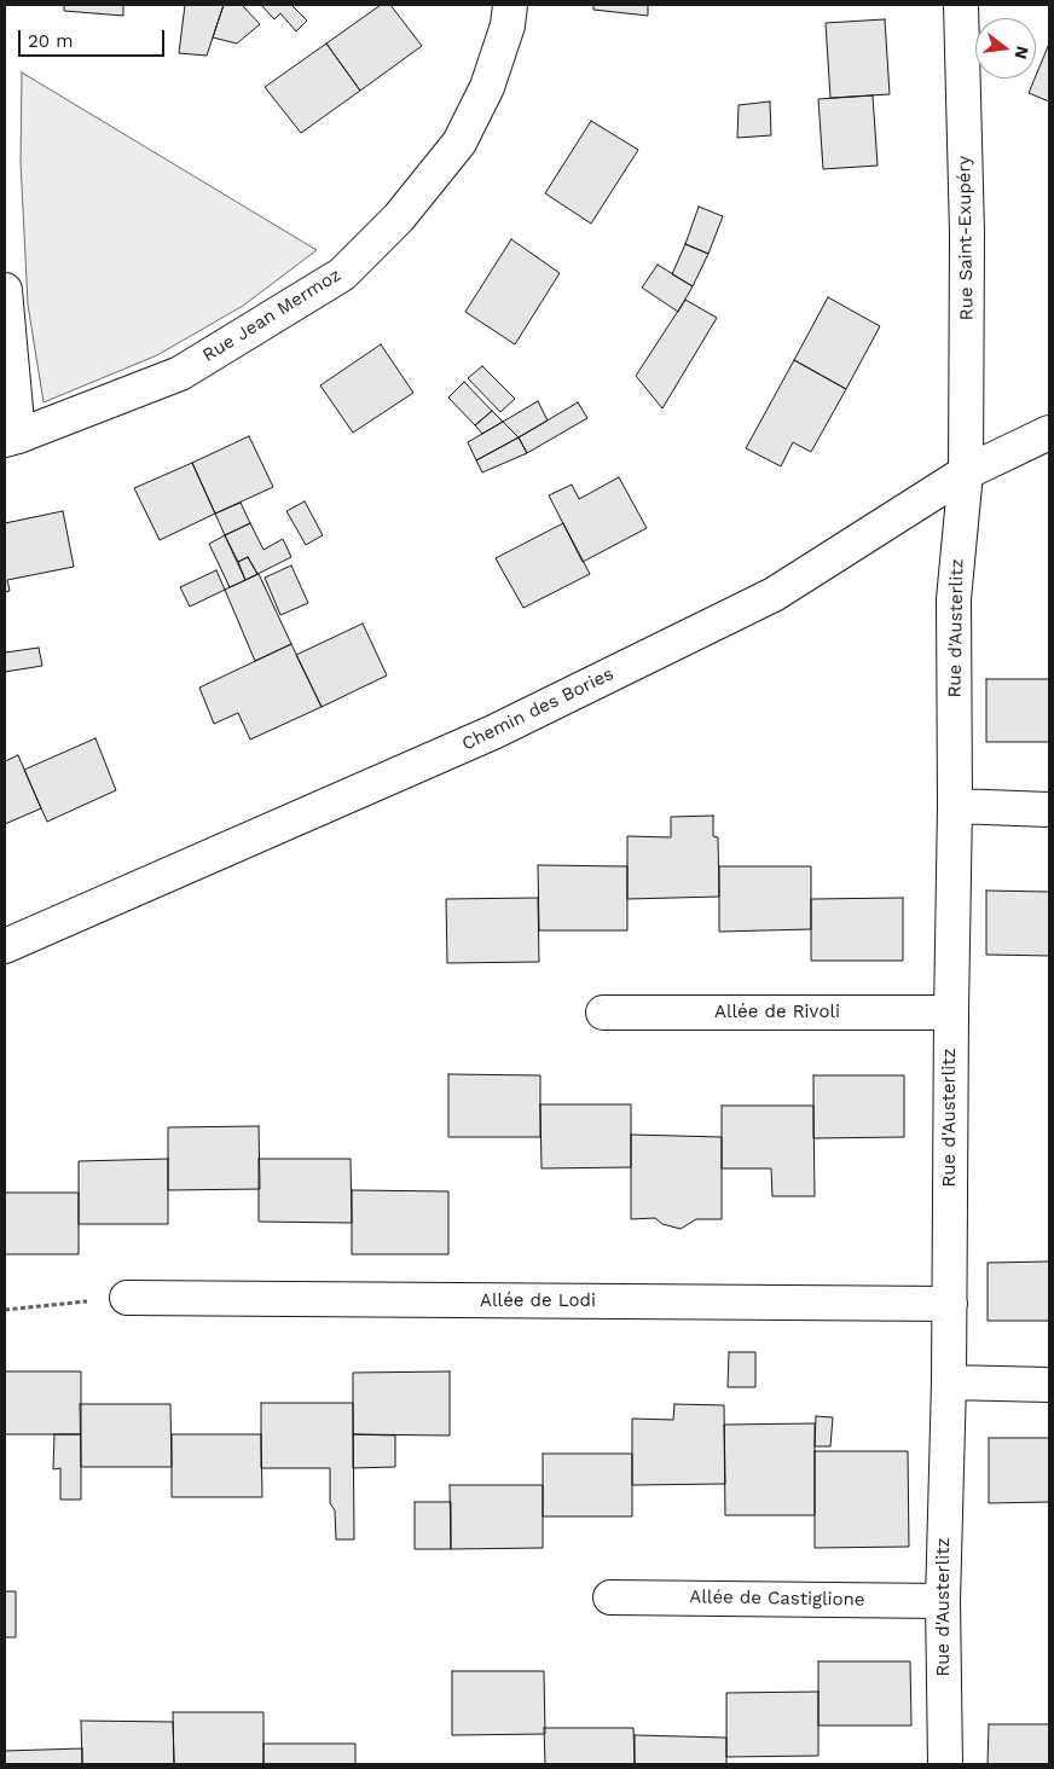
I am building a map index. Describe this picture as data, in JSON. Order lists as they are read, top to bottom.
{
  "streets": {
    "street": [
      "Rue Saint-Exupéry",
      "Rue Jean Mermoz",
      "Rue d'Austerlitz",
      "Chemin des Bories",
      "Allée de Rivoli",
      "Allée de Lodi",
      "Allée de Castiglione"
    ]
  },
  "crossings": [
    ["Rue Saint-Exupéry", "Rue d'Austerlitz"],
    ["Rue Saint-Exupéry", "Chemin des Bories"],
    ["Rue d'Austerlitz", "Chemin des Bories"],
    ["Rue d'Austerlitz", "Allée de Rivoli"],
    ["Rue d'Austerlitz", "Allée de Lodi"],
    ["Rue d'Austerlitz", "Allée de Castiglione"]
  ],
  "scale_bar": "20 m",
  "north": "right"
}
